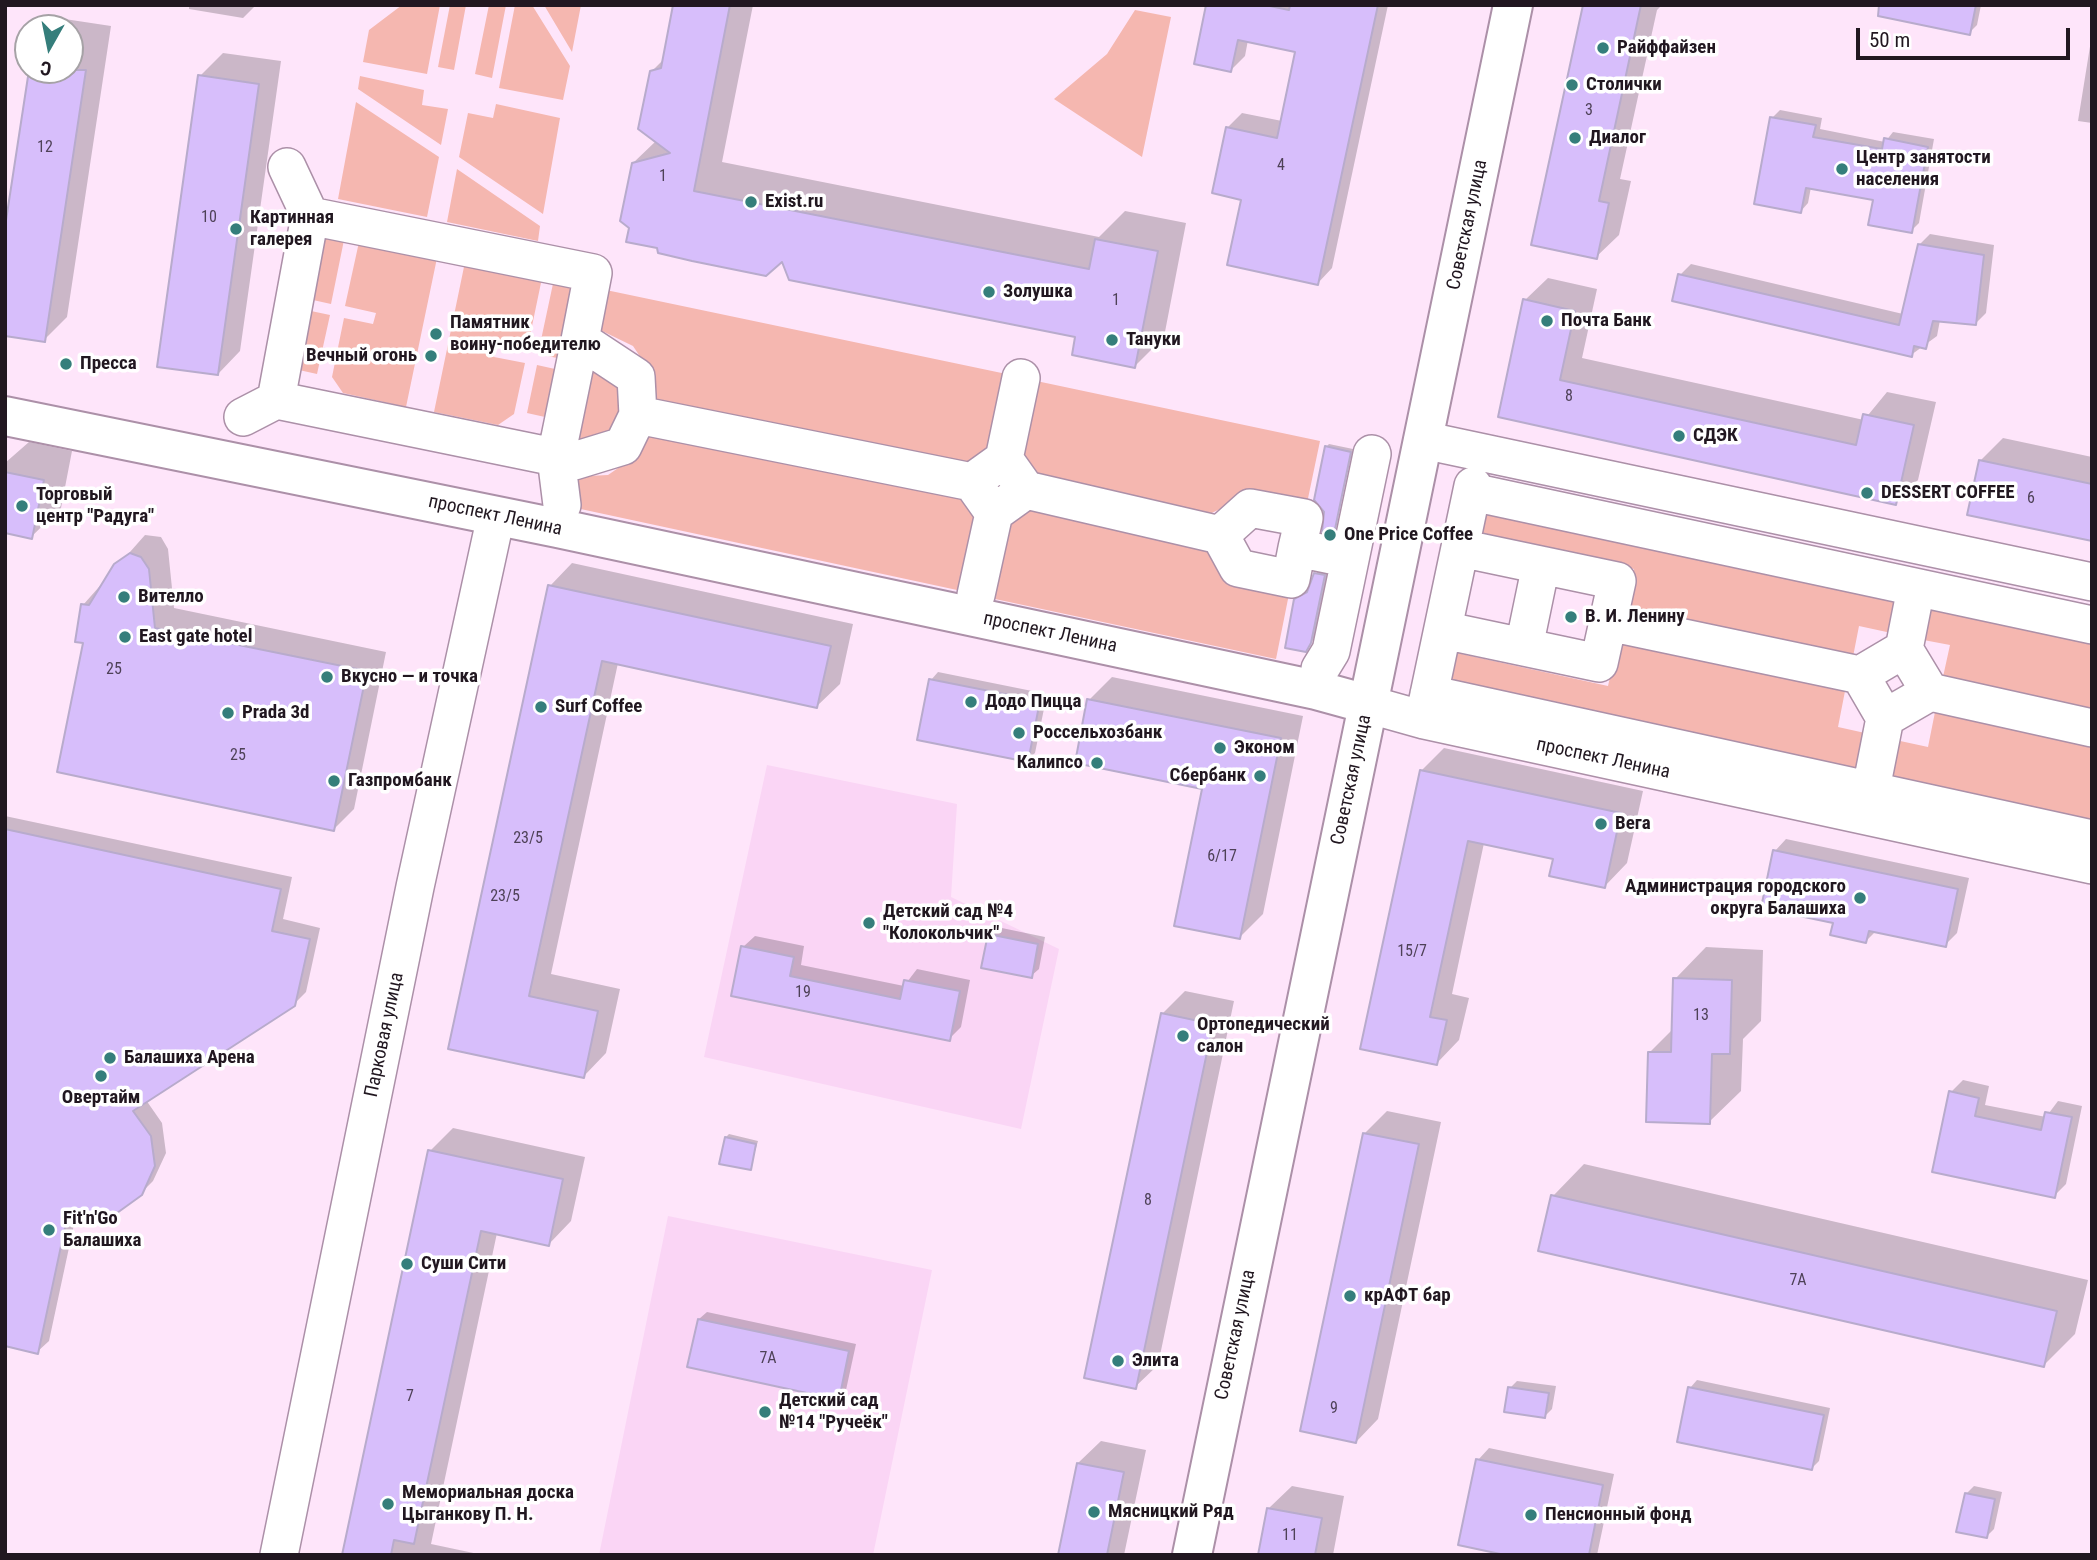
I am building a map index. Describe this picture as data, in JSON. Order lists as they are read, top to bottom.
{
  "streets": {
    "main road": ["Советская улица", "проспект Ленина"],
    "street": ["Парковая улица"]
  },
  "crossings": [
    ["Советская улица", "проспект Ленина"],
    ["проспект Ленина", "Парковая улица"]
  ],
  "places": [
    "Райффайзен",
    "Столички",
    "Диалог",
    "Центр занятости населения",
    "Exist.ru",
    "Картинная галерея",
    "Золушка",
    "Почта Банк",
    "Памятник воину-победителю",
    "Тануки",
    "Вечный огонь",
    "Пресса",
    "СДЭК",
    "DESSERT COFFEE",
    "Торговый центр \"Радуга\"",
    "One Price Coffee",
    "Вителло",
    "В. И. Ленину",
    "East gate hotel",
    "Вкусно — и точка",
    "Додо Пицца",
    "Surf Coffee",
    "Prada 3d",
    "Россельхозбанк",
    "Эконом",
    "Калипсо",
    "Сбербанк",
    "Газпромбанк",
    "Вега",
    "Администрация городского округа Балашиха",
    "Детский сад №4 \"Колокольчик\"",
    "Ортопедический салон",
    "Балашиха Арена",
    "Овертайм",
    "Fit'n'Go Балашиха",
    "Суши Сити",
    "крАФТ бар",
    "Элита",
    "Детский сад №14 \"Ручеёк\"",
    "Мемориальная доска Цыганкову П. Н.",
    "Мясницкий Ряд",
    "Пенсионный фонд"
  ],
  "house_numbers": [
    "3",
    "12",
    "4",
    "1",
    "10",
    "1",
    "8",
    "6",
    "25",
    "25",
    "23/5",
    "6/17",
    "23/5",
    "15/7",
    "19",
    "13",
    "8",
    "7А",
    "7А",
    "7",
    "9",
    "11"
  ],
  "scale_bar": "50 m",
  "north": "bottom"
}
